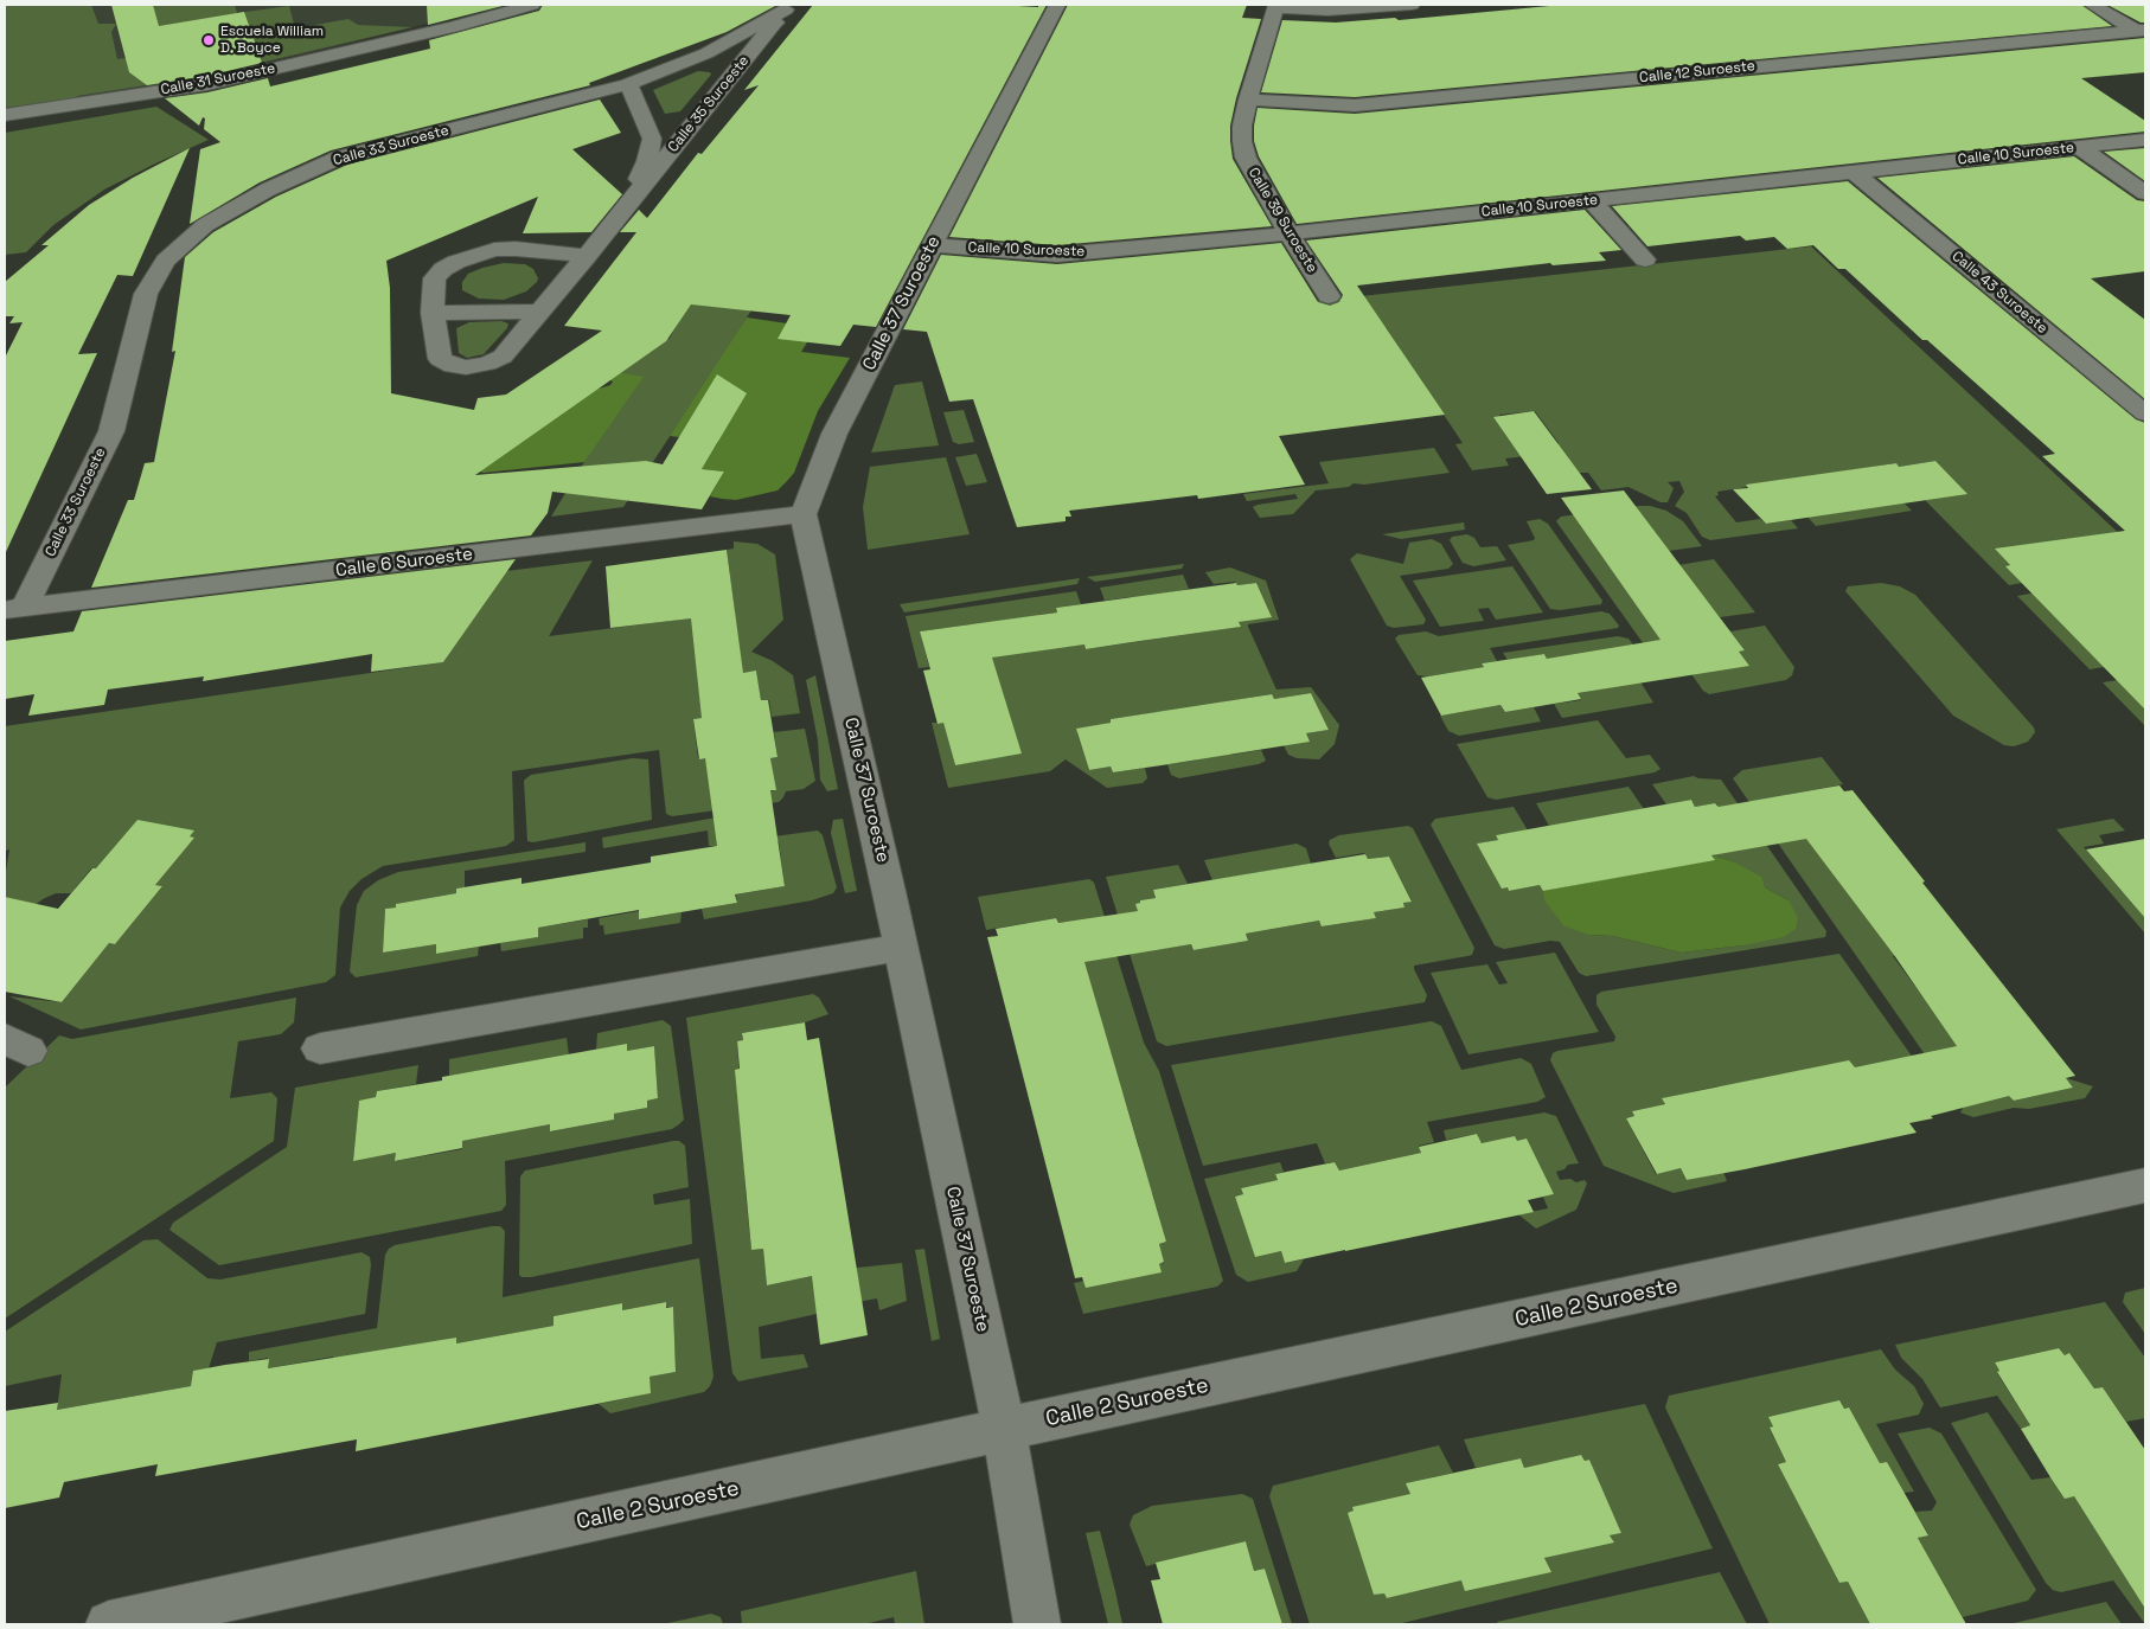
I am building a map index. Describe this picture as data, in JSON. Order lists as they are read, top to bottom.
{
  "streets": {
    "street": [
      "Calle 12 Suroeste",
      "Calle 31 Suroeste",
      "Calle 35 Suroeste",
      "Calle 33 Suroeste",
      "Calle 10 Suroeste",
      "Calle 39 Suroeste",
      "Calle 43 Suroeste",
      "Calle 37 Suroeste",
      "Calle 6 Suroeste",
      "Calle 2 Suroeste"
    ]
  },
  "crossings": [
    ["Calle 12 Suroeste", "Calle 39 Suroeste"],
    ["Calle 35 Suroeste", "Calle 33 Suroeste"],
    ["Calle 33 Suroeste", "Calle 6 Suroeste"],
    ["Calle 10 Suroeste", "Calle 39 Suroeste"],
    ["Calle 10 Suroeste", "Calle 43 Suroeste"],
    ["Calle 10 Suroeste", "Calle 37 Suroeste"],
    ["Calle 37 Suroeste", "Calle 6 Suroeste"],
    ["Calle 37 Suroeste", "Calle 2 Suroeste"]
  ],
  "places": ["Escuela William D. Boyce"]
}
